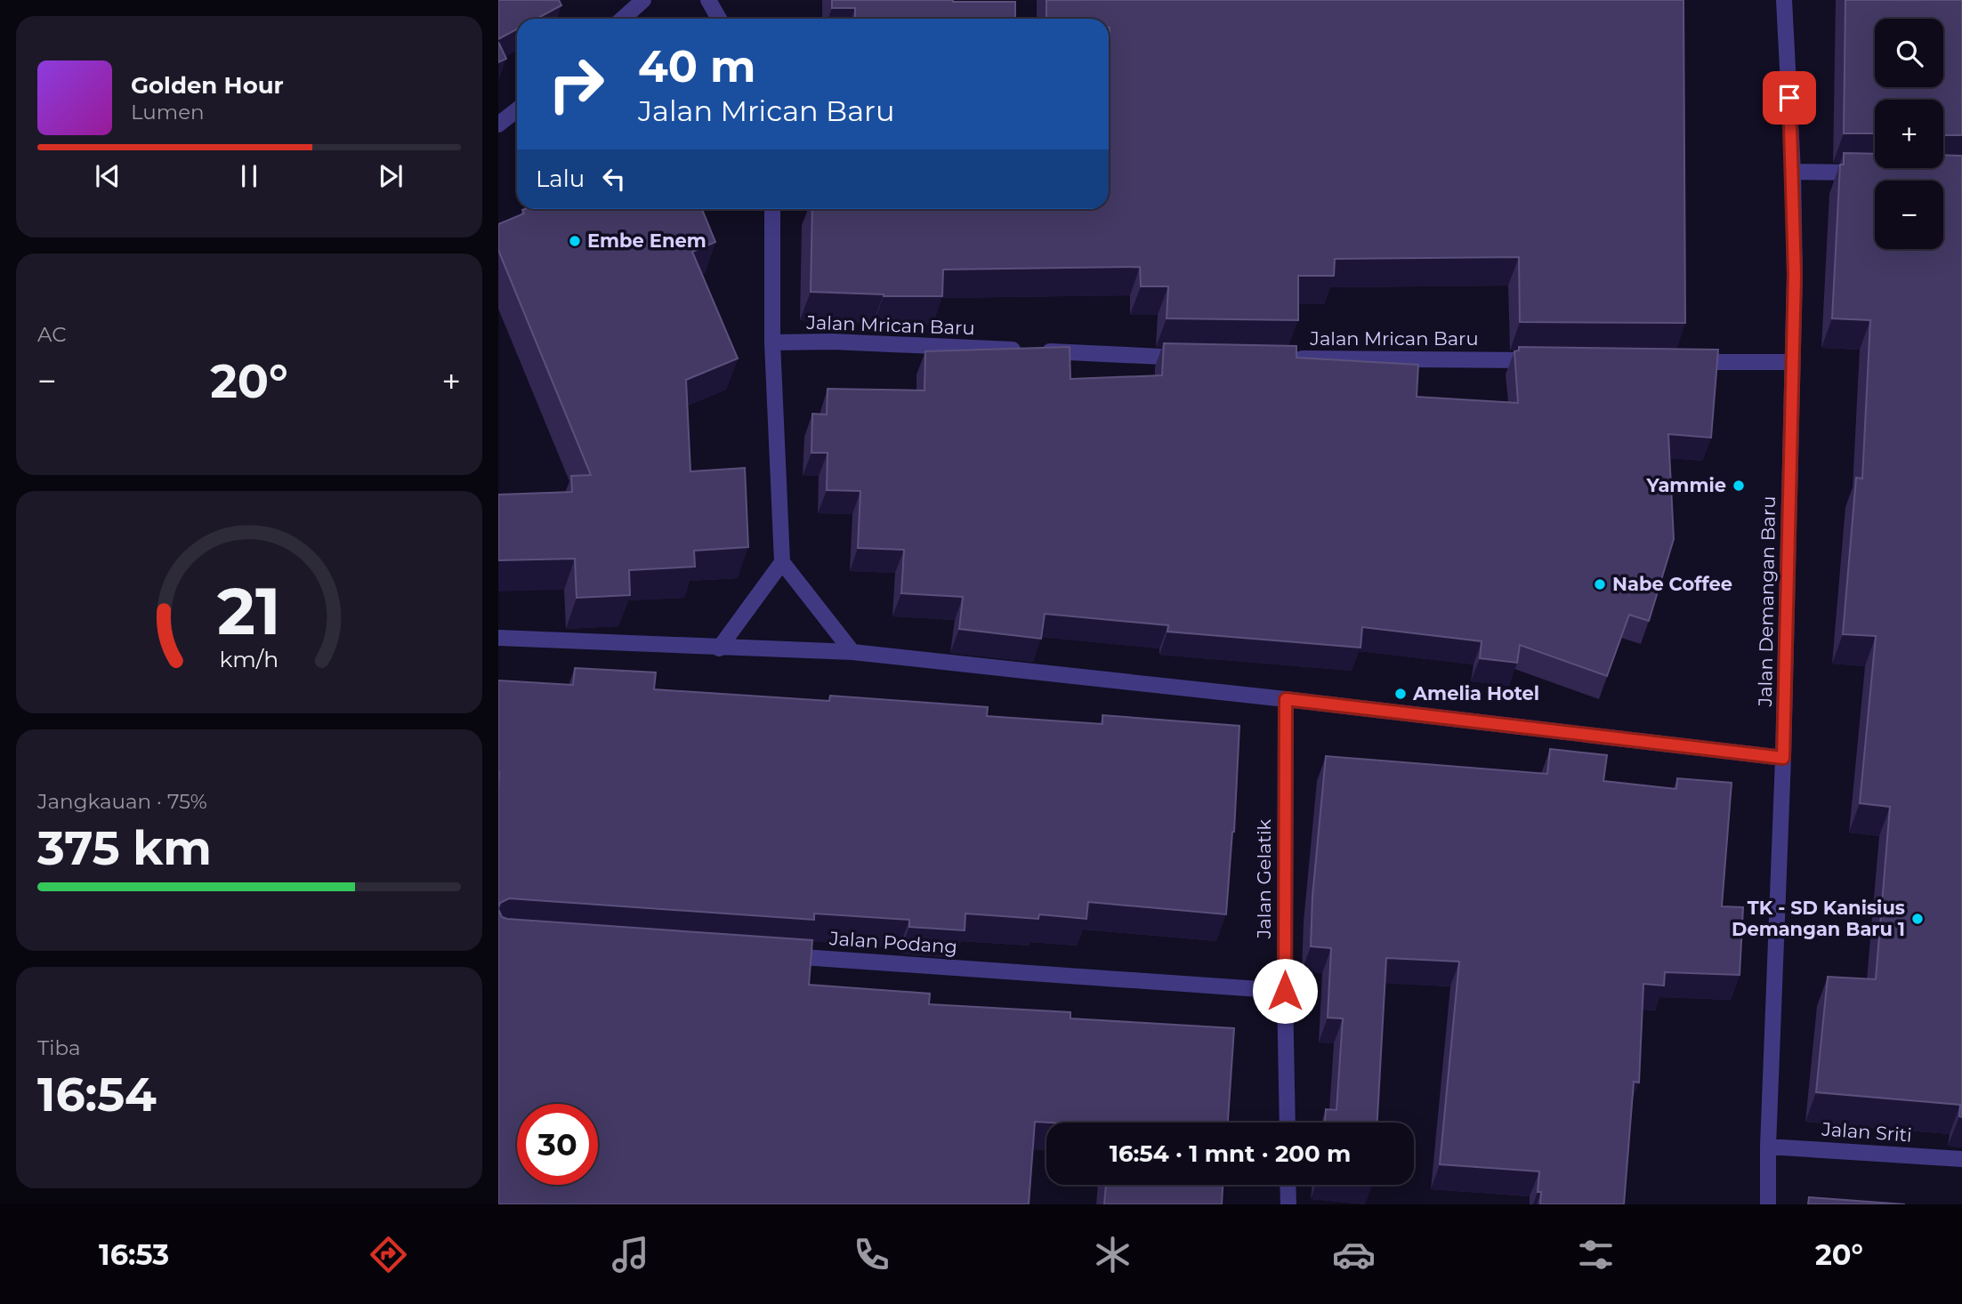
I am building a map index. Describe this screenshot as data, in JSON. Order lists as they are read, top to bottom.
{
  "streets": {
    "street": [
      "Jalan Mrican Baru",
      "Jalan Demangan Baru",
      "Jalan Gelatik",
      "Jalan Podang",
      "Jalan Sriti"
    ]
  },
  "crossings": [
    ["Jalan Demangan Baru", "Jalan Sriti"],
    ["Jalan Gelatik", "Jalan Podang"]
  ],
  "places": [
    "Embe Enem",
    "Yammie",
    "Nabe Coffee",
    "Amelia Hotel",
    "TK - SD Kanisius Demangan Baru 1"
  ],
  "page": {
    "map_buttons": ["+", "−"],
    "turn": ["40 m", "Jalan Mrican Baru"],
    "song": ["Golden Hour", "Lumen"],
    "then": "Lalu",
    "tile": [
      "AC",
      ["Jangkauan · 75%", "375 km"],
      ["Tiba", "16:54"]
    ],
    "heat": ["−", "20°", "+"],
    "limit": "30",
    "trip": "16:54 · 1 mnt · 200 m",
    "tabs": ["16:53", "20°"],
    "gauge": ["21", "km/h"]
  }
}
